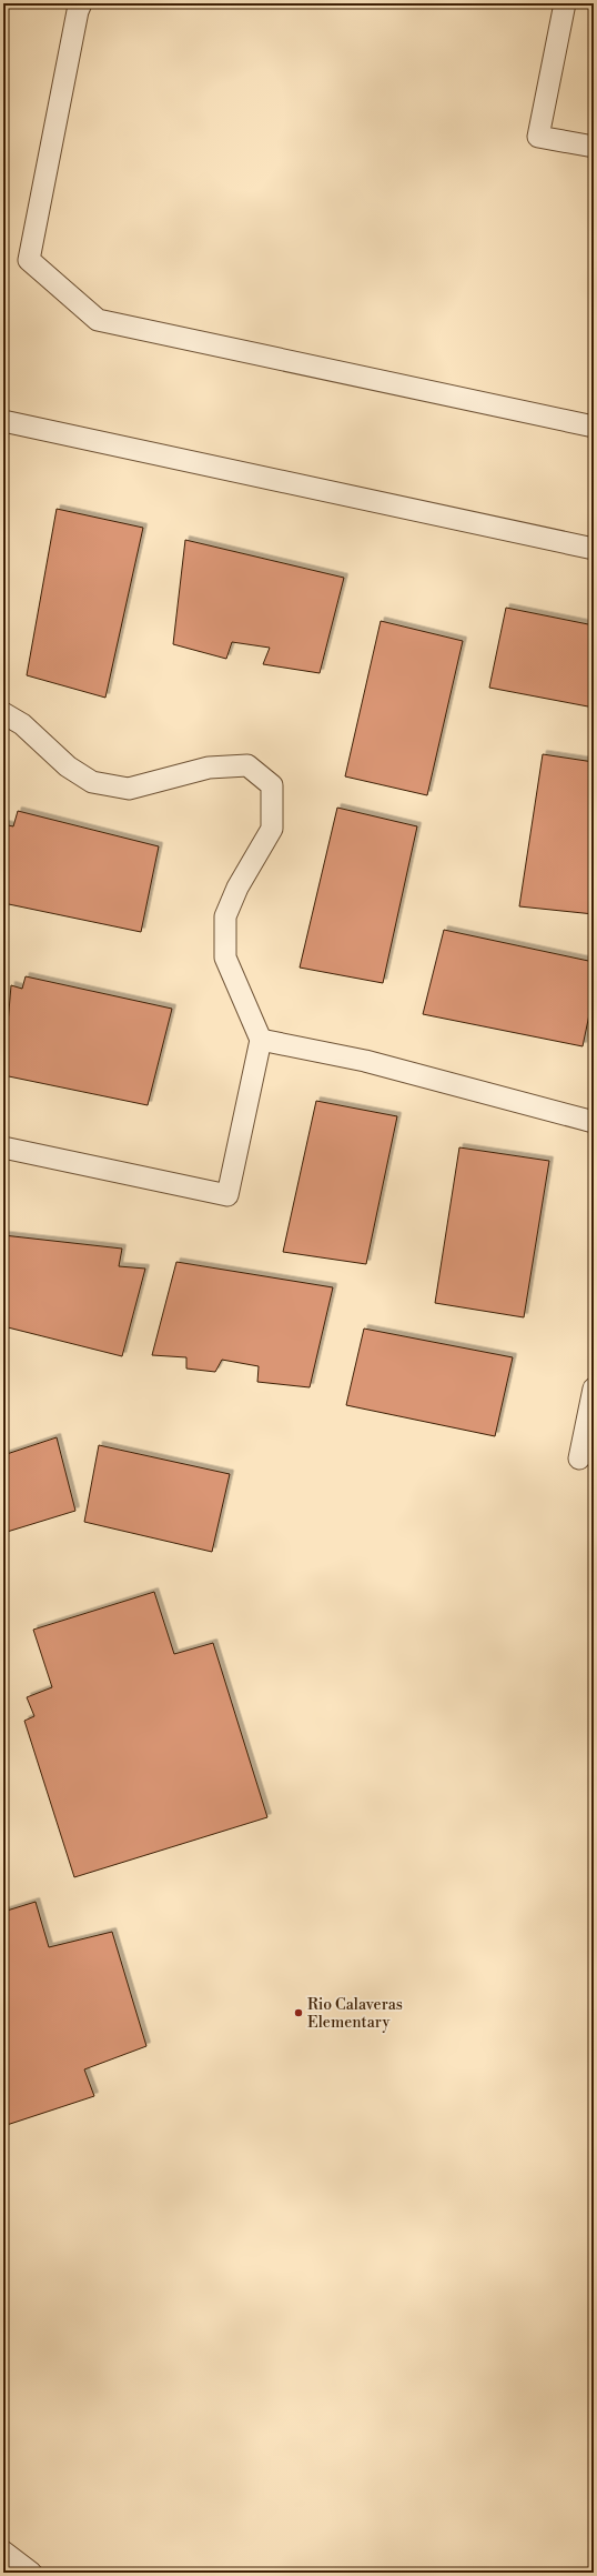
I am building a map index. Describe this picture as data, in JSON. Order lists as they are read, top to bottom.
{
  "places": ["Rio Calaveras Elementary"]
}
